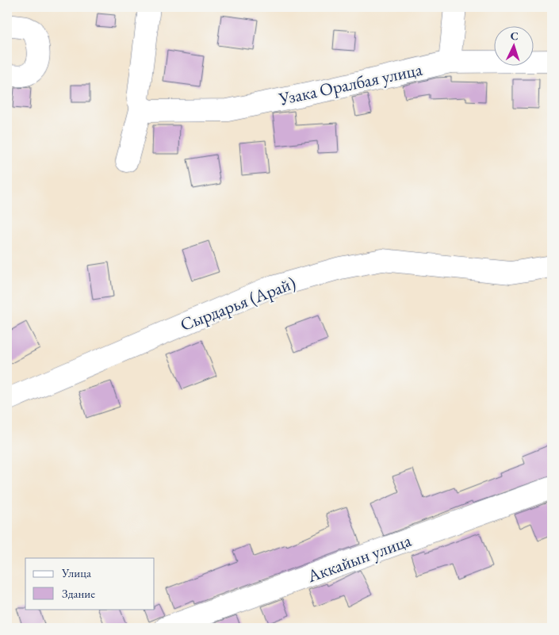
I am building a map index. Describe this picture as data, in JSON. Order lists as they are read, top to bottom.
{
  "streets": {
    "street": ["Узака Оралбая улица", "Сырдарья (Арай)", "Аккайын улица"]
  },
  "legend": ["Улица", "Здание"],
  "north": "top"
}
